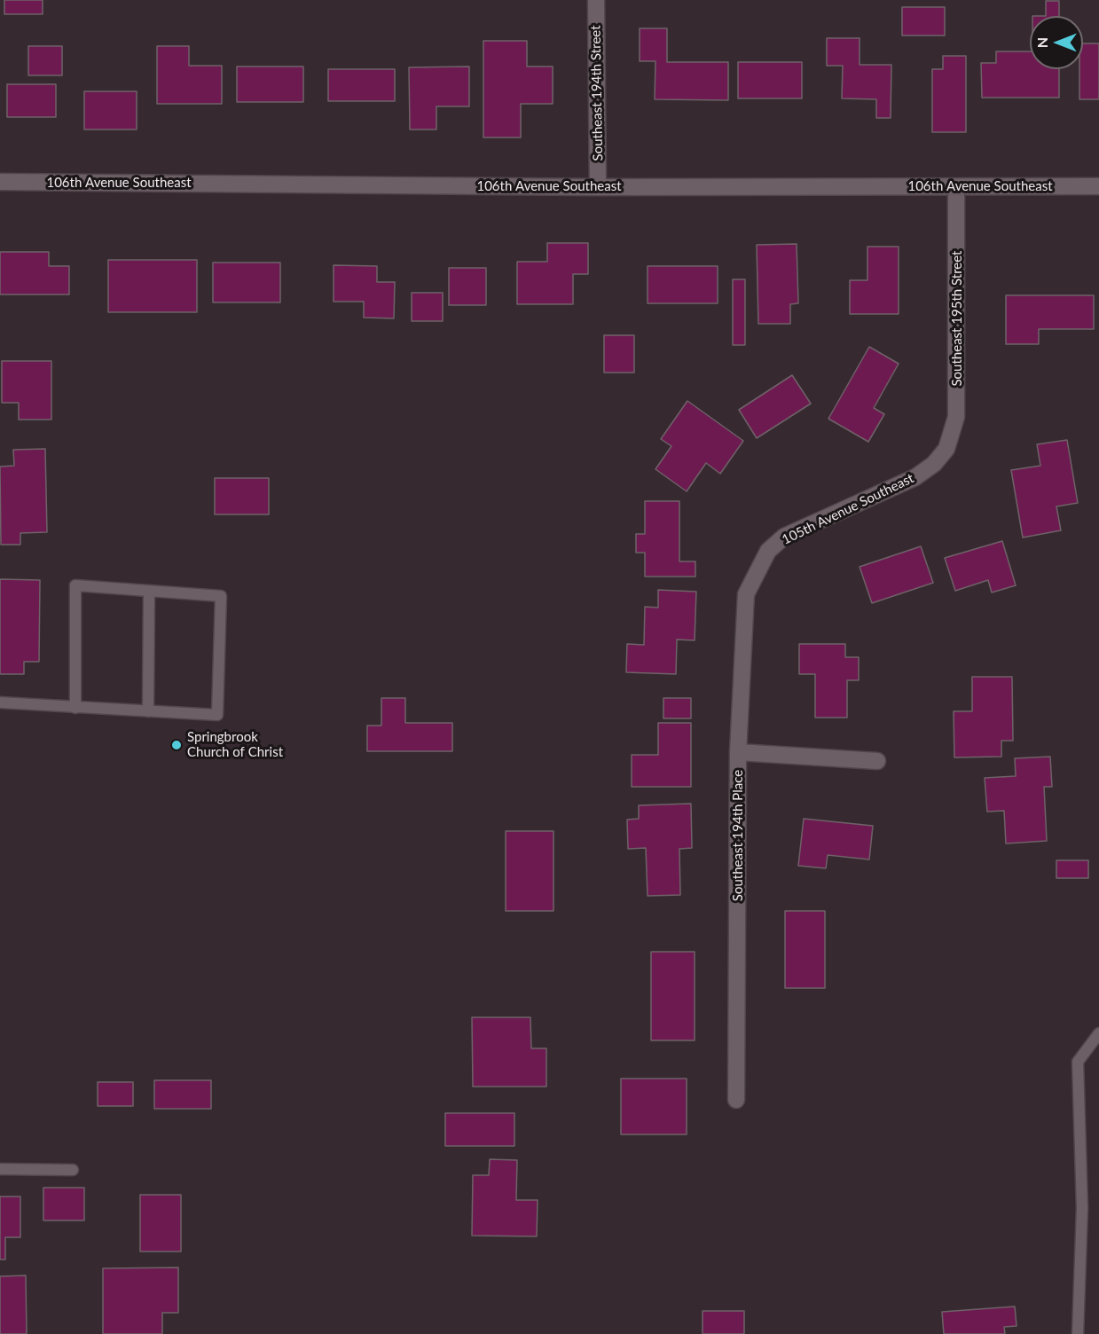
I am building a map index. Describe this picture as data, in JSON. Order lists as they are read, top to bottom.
{
  "streets": {
    "street": [
      "Southeast 194th Street",
      "106th Avenue Southeast",
      "Southeast 195th Street",
      "105th Avenue Southeast",
      "Southeast 194th Place"
    ]
  },
  "crossings": [
    ["Southeast 194th Street", "106th Avenue Southeast"],
    ["106th Avenue Southeast", "Southeast 195th Street"],
    ["Southeast 195th Street", "105th Avenue Southeast"],
    ["105th Avenue Southeast", "Southeast 194th Place"]
  ],
  "places": ["Springbrook Church of Christ"],
  "north": "left"
}
